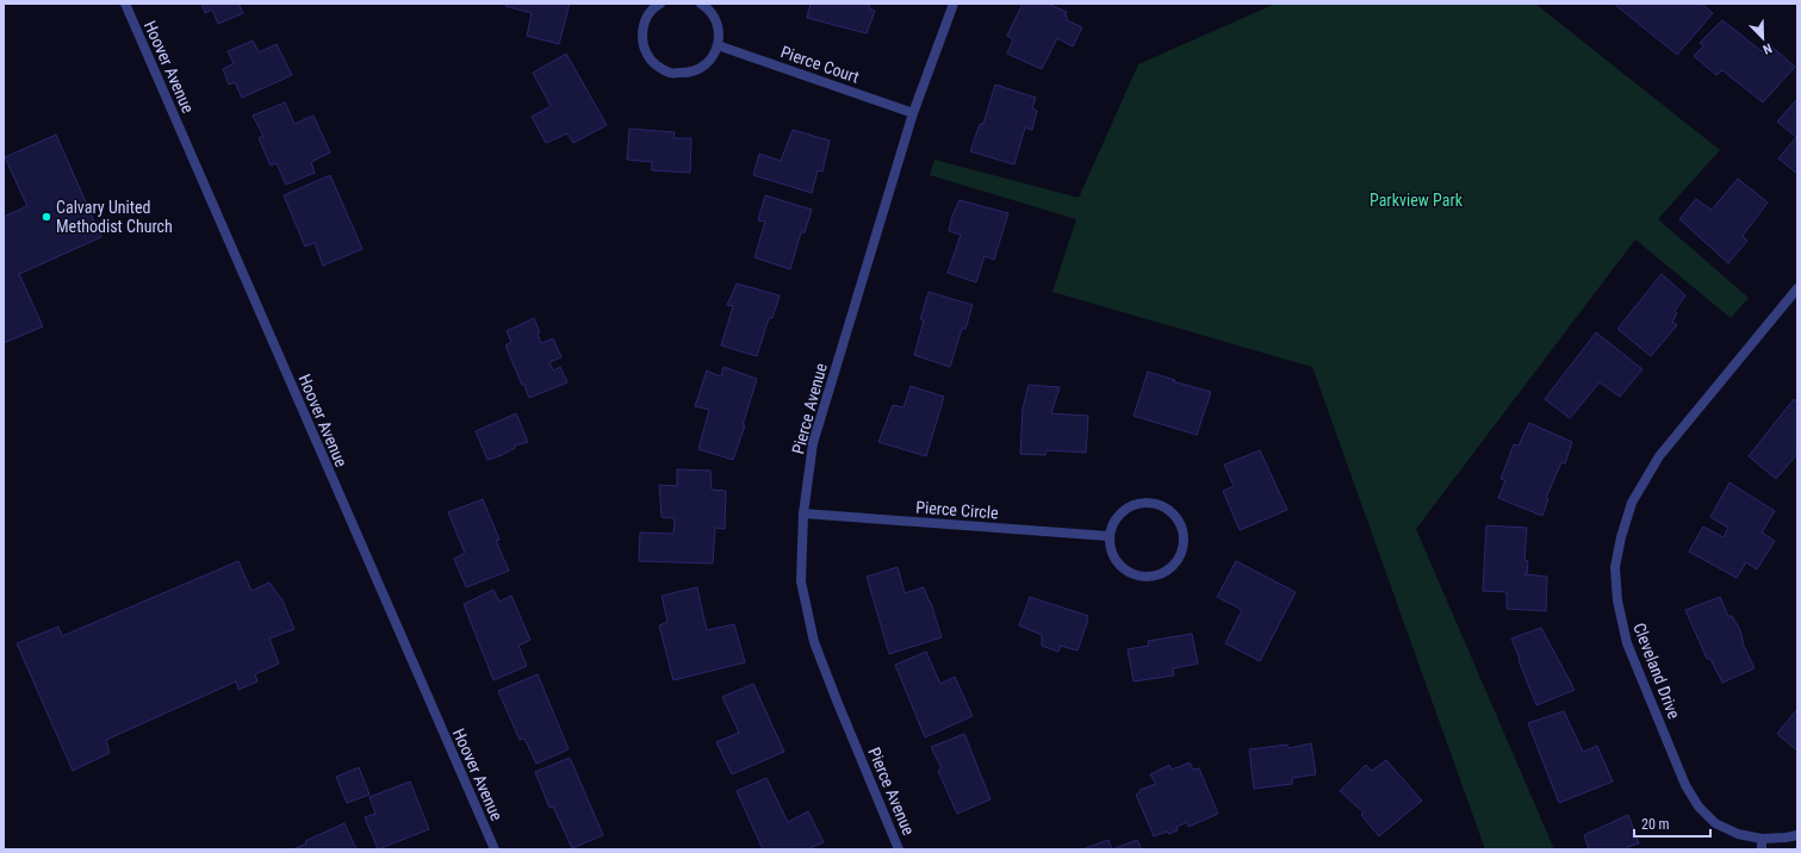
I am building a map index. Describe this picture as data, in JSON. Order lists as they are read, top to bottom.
{
  "streets": {
    "street": [
      "Pierce Court",
      "Hoover Avenue",
      "Pierce Avenue",
      "Pierce Circle",
      "Cleveland Drive"
    ]
  },
  "crossings": [
    ["Pierce Court", "Pierce Avenue"],
    ["Pierce Avenue", "Pierce Circle"]
  ],
  "parks": ["Parkview Park"],
  "places": ["Calvary United Methodist Church"],
  "scale_bar": "20 m",
  "north": "bottom right"
}
